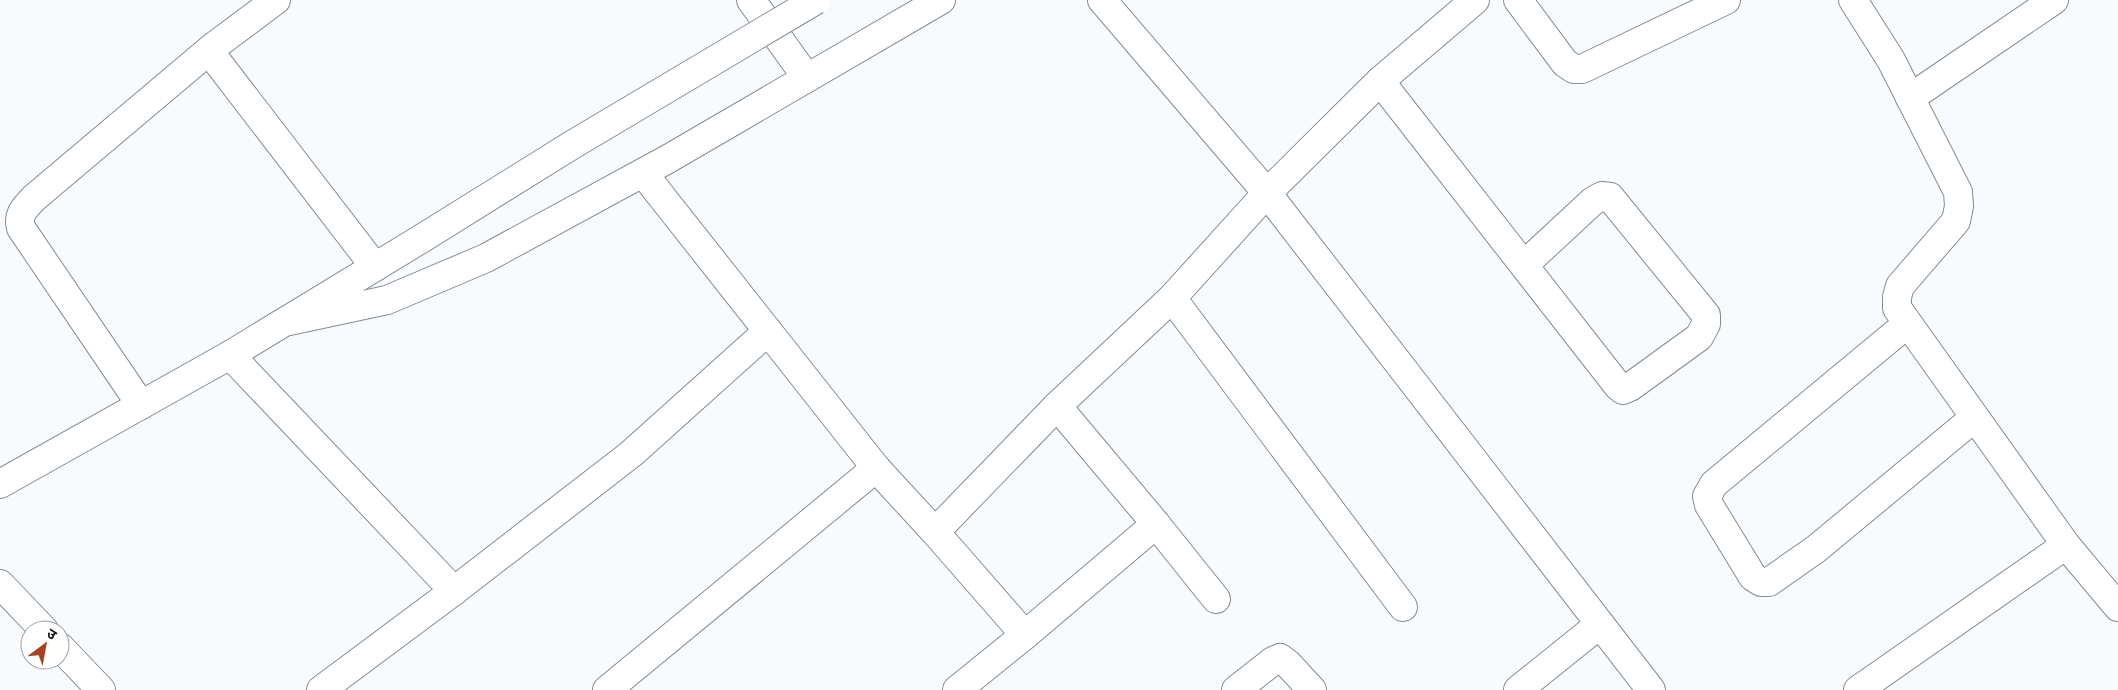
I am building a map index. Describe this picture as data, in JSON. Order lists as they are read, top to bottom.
{
  "north": "top right"
}
